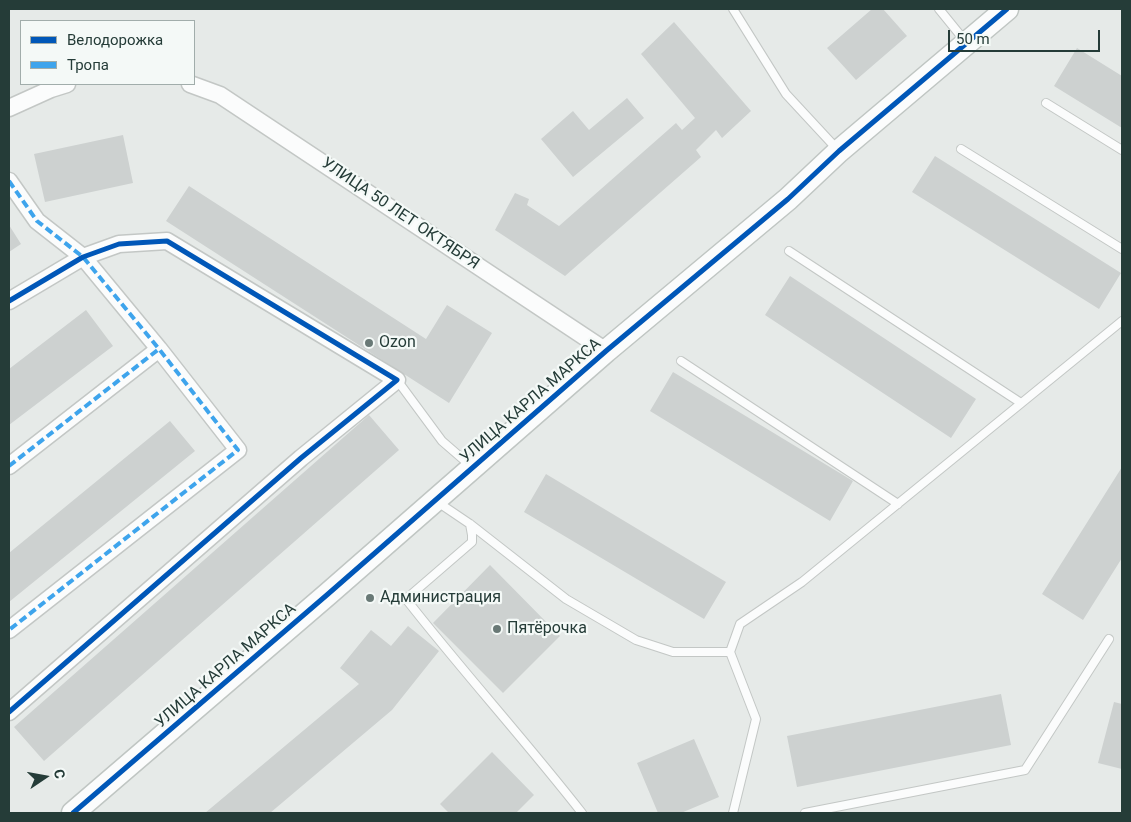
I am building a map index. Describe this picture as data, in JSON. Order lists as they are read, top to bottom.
{
  "streets": {
    "street": ["УЛИЦА 50 ЛЕТ ОКТЯБРЯ", "УЛИЦА КАРЛА МАРКСА"]
  },
  "crossings": [
    ["УЛИЦА 50 ЛЕТ ОКТЯБРЯ", "УЛИЦА КАРЛА МАРКСА"]
  ],
  "places": ["Ozon", "Администрация", "Пятёрочка"],
  "legend": ["Велодорожка", "Тропа"],
  "scale_bar": "50 m",
  "north": "right"
}
